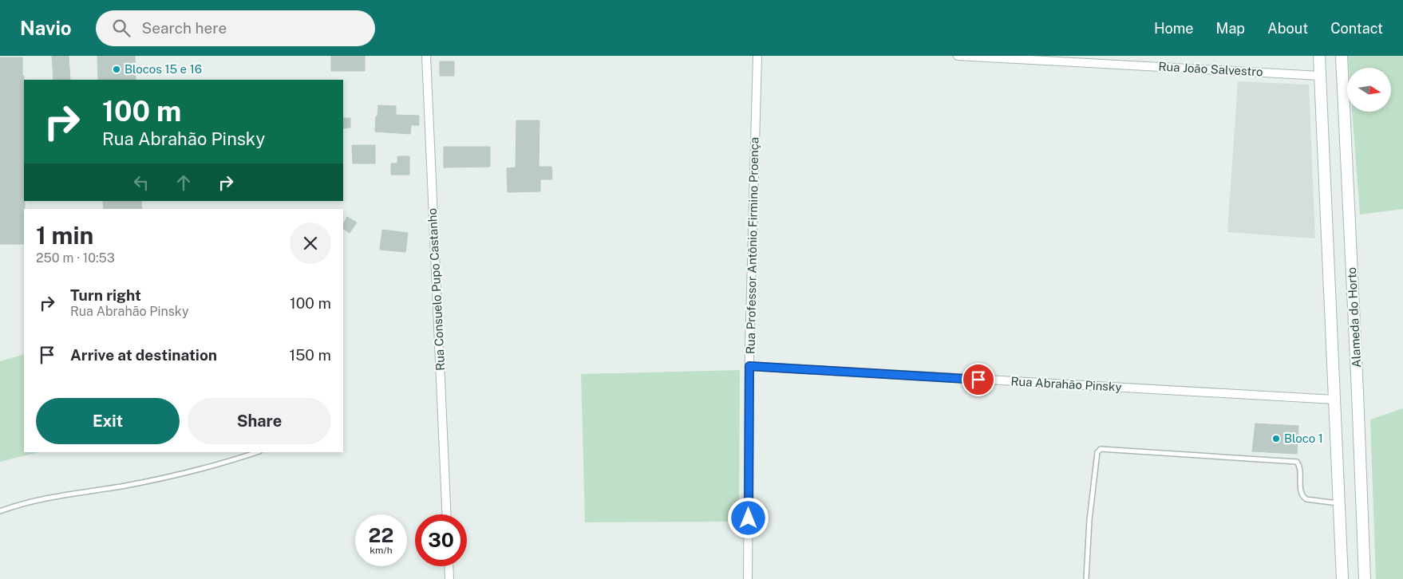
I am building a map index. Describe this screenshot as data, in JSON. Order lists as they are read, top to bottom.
{
  "streets": {
    "main road": ["Alameda do Horto"],
    "street": [
      "Rua João Salvestro",
      "Rua Professor Antônio Firmino Proença",
      "Rua Consuelo Pupo Castanho",
      "Rua Abrahão Pinsky"
    ]
  },
  "crossings": [
    ["Rua João Salvestro", "Alameda do Horto"],
    ["Rua Professor Antônio Firmino Proença", "Rua Abrahão Pinsky"],
    ["Alameda do Horto", "Rua Abrahão Pinsky"]
  ],
  "places": ["Blocos 15 e 16", "Bloco 1"],
  "north": "right",
  "page": {
    "header": "Navio",
    "search": "Search here",
    "nav": [
      "Home",
      "Map",
      "About",
      "Contact"
    ],
    "turn": ["100 m", "Rua Abrahão Pinsky"],
    "heading": ["1 min", "250 m · 10:53"],
    "list": [
      {
        "name": "Turn right",
        "note": "Rua Abrahão Pinsky",
        "value": "100 m"
      },
      {
        "name": "Arrive at destination",
        "value": "150 m"
      }
    ],
    "buttons": ["Exit", "Share"],
    "speed": "22 km/h",
    "limit": "30"
  }
}
